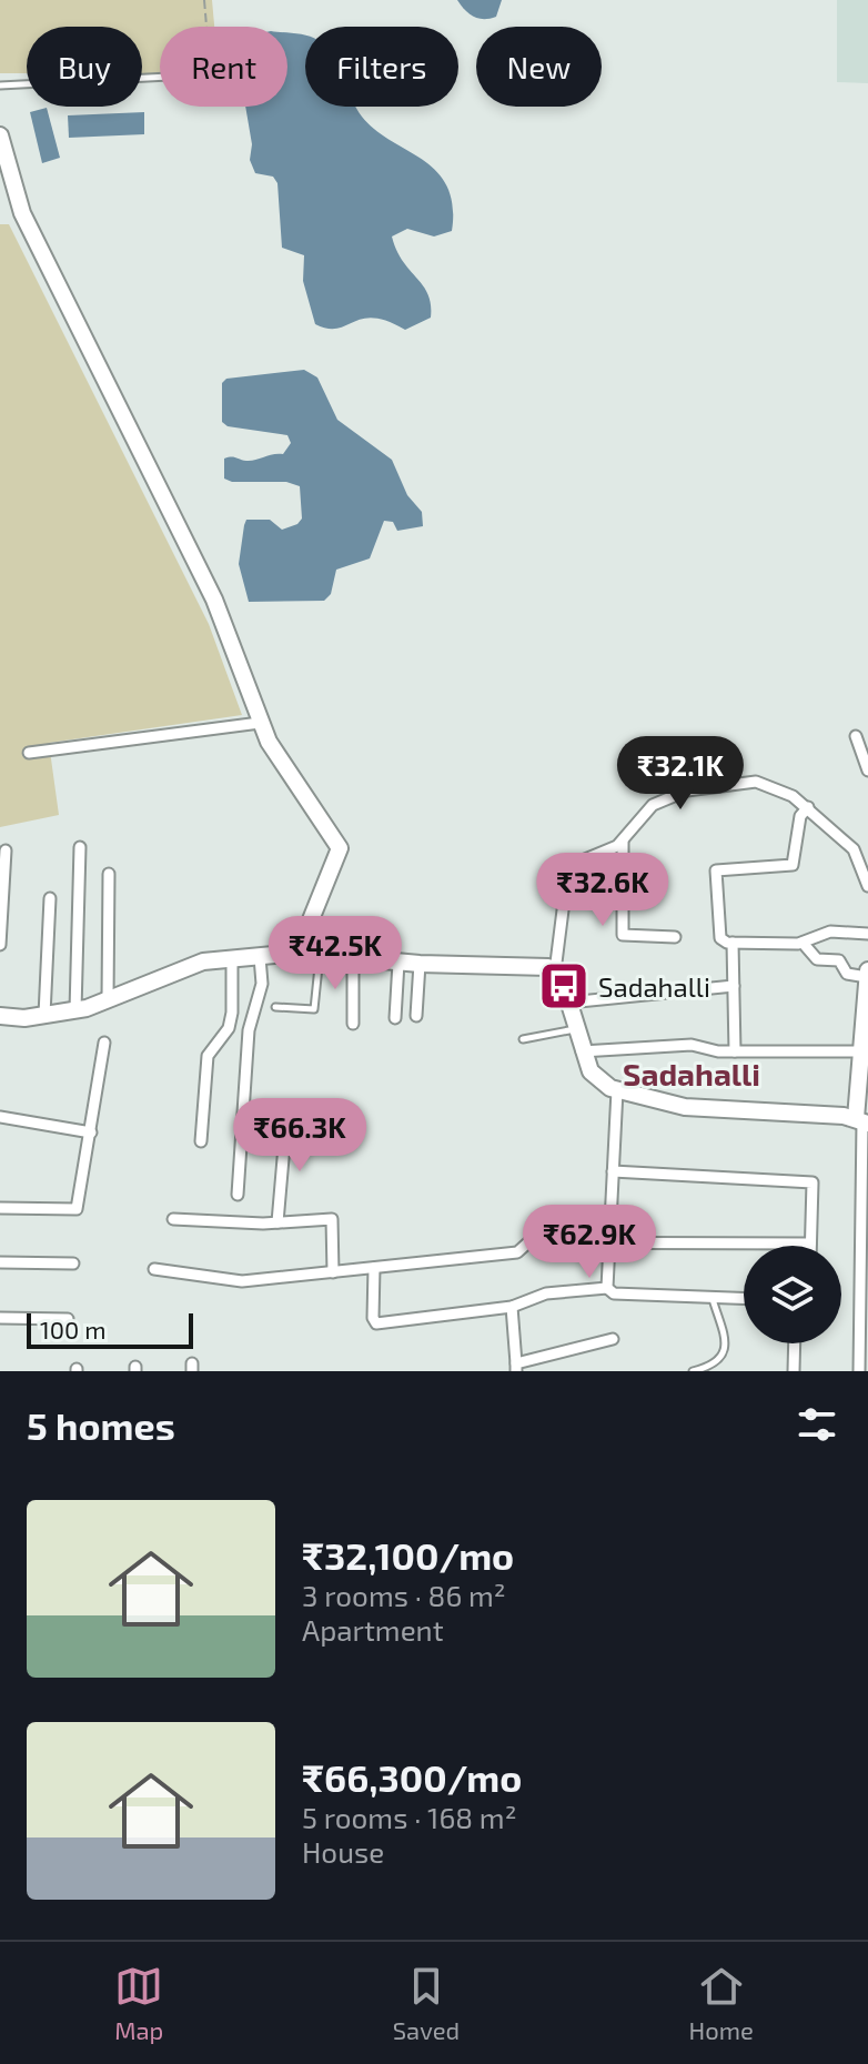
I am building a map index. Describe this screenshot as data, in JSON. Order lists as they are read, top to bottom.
{
  "districts": ["Sadahalli"],
  "places": {
    "bus stop": ["Sadahalli"]
  },
  "scale_bar": "100 m",
  "page": {
    "chip": [
      "Buy",
      "Rent",
      "Filters",
      "New"
    ],
    "price": [
      "₹32.1K",
      "₹32.6K",
      "₹42.5K",
      "₹66.3K",
      "₹62.9K"
    ],
    "scale": "100 m",
    "heading": "5 homes",
    "list": [
      {
        "name": "₹32,100/mo",
        "note": "3 rooms · 86 m² · Apartment"
      },
      {
        "name": "₹66,300/mo",
        "note": "5 rooms · 168 m² · House"
      }
    ],
    "tabs": ["Map", "Saved", "Home"]
  }
}
